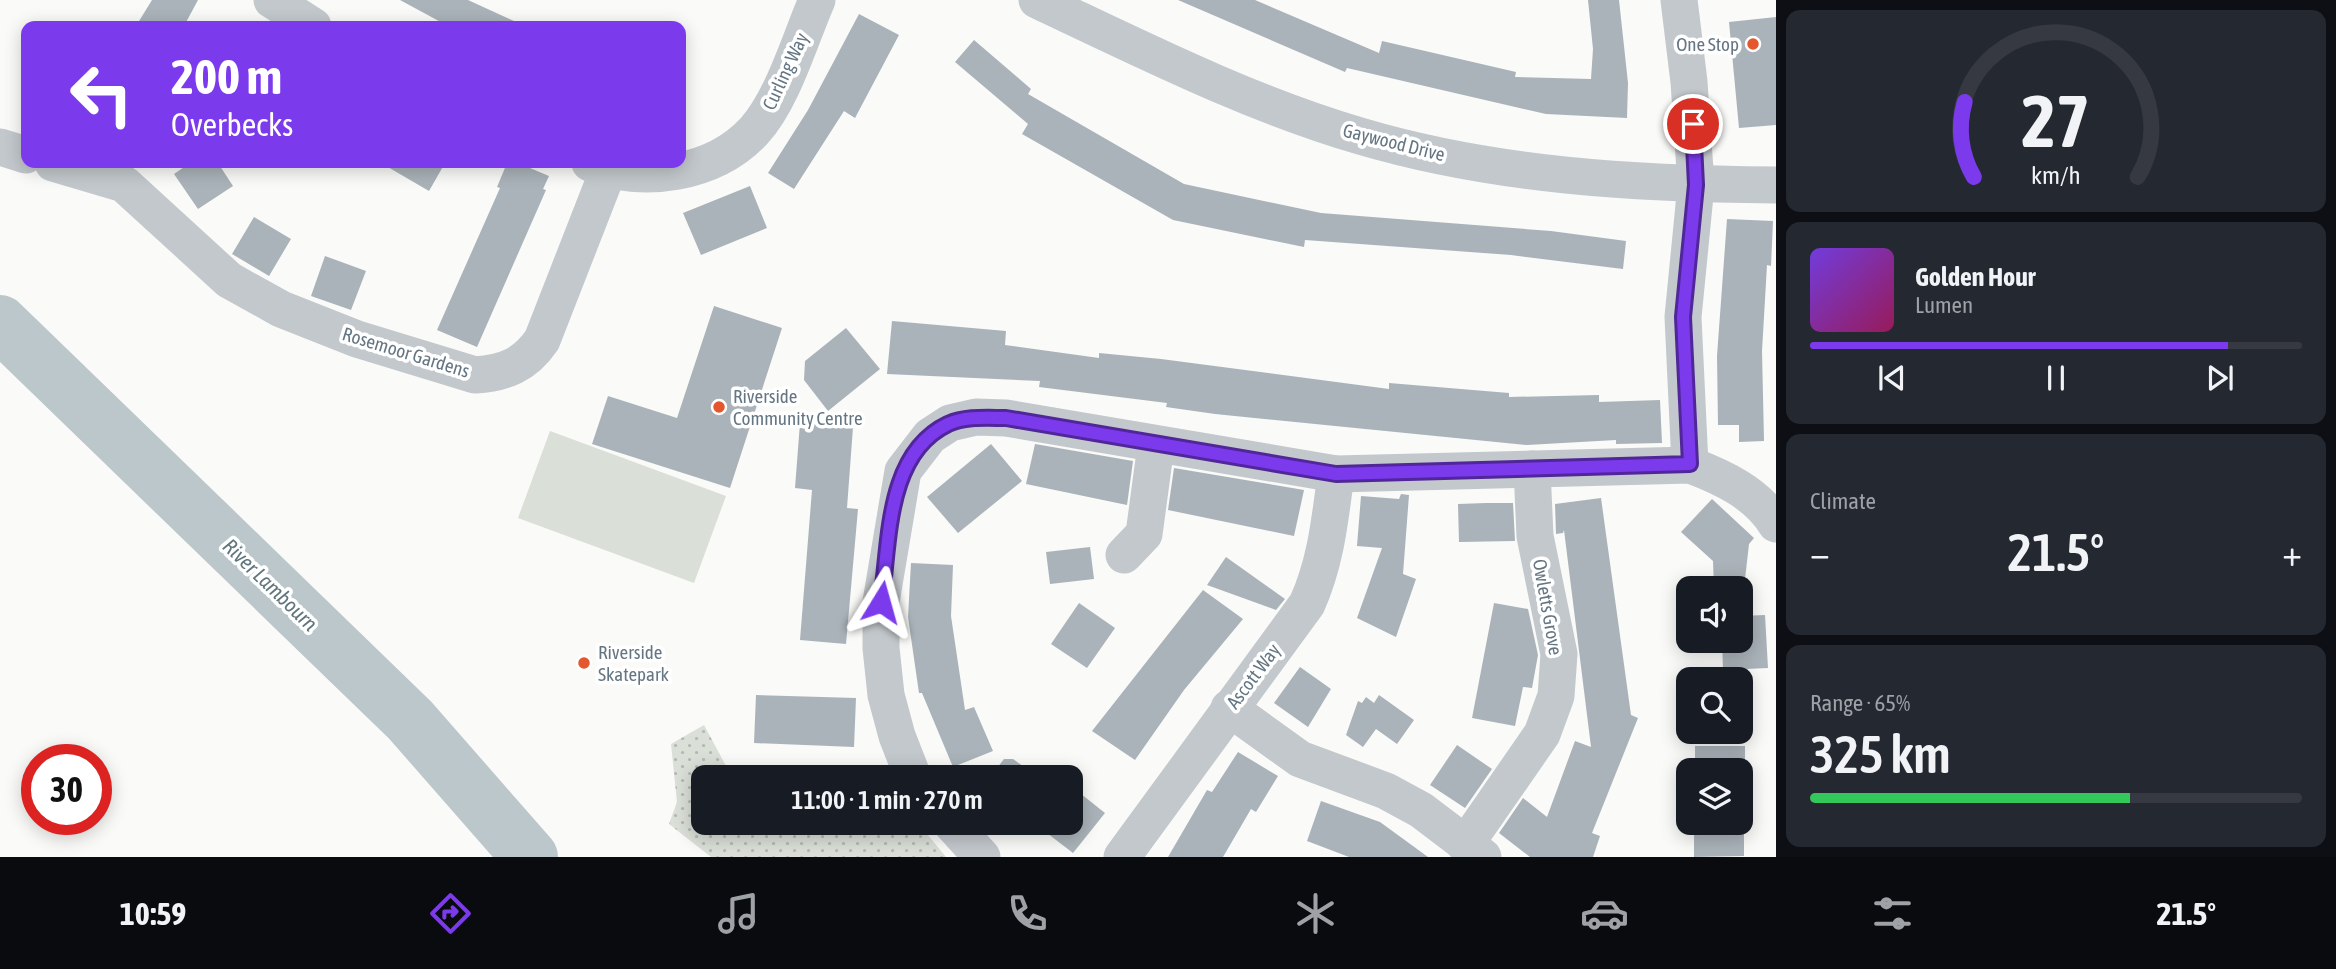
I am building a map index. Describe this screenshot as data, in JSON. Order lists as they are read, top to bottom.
{
  "streets": {
    "street": [
      "Curling Way",
      "Gaywood Drive",
      "Rosemoor Gardens",
      "Owletts Grove",
      "Ascott Way"
    ]
  },
  "water": ["River Lambourn"],
  "places": ["One Stop", "Riverside Community Centre", "Riverside Skatepark"],
  "page": {
    "turn": ["200 m", "Overbecks"],
    "song": ["Golden Hour", "Lumen"],
    "tile": [
      "Climate",
      ["Range · 65%", "325 km"]
    ],
    "heat": ["−", "21.5°", "+"],
    "limit": "30",
    "trip": "11:00 · 1 min · 270 m",
    "tabs": ["10:59", "21.5°"],
    "gauge": ["27", "km/h"]
  }
}
